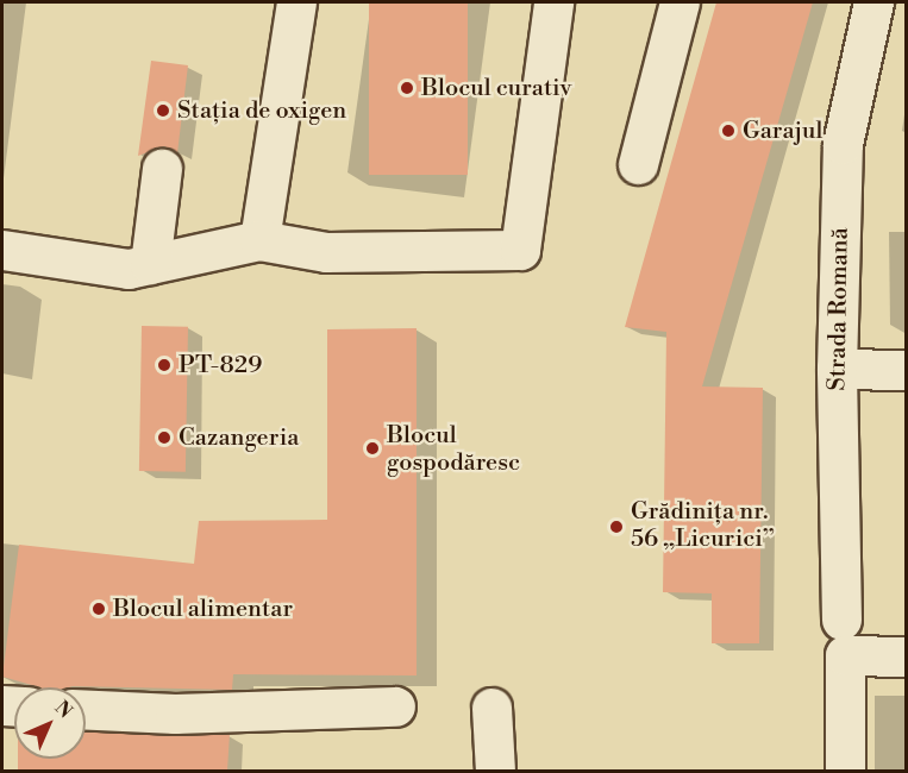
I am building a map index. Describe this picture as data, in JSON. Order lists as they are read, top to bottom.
{
  "streets": {
    "street": ["Strada Romană"]
  },
  "places": [
    "Blocul curativ",
    "Stația de oxigen",
    "Garajul",
    "PT-829",
    "Cazangeria",
    "Blocul gospodăresc",
    "Grădinița nr. 56 „Licurici”",
    "Blocul alimentar"
  ],
  "north": "top right"
}
